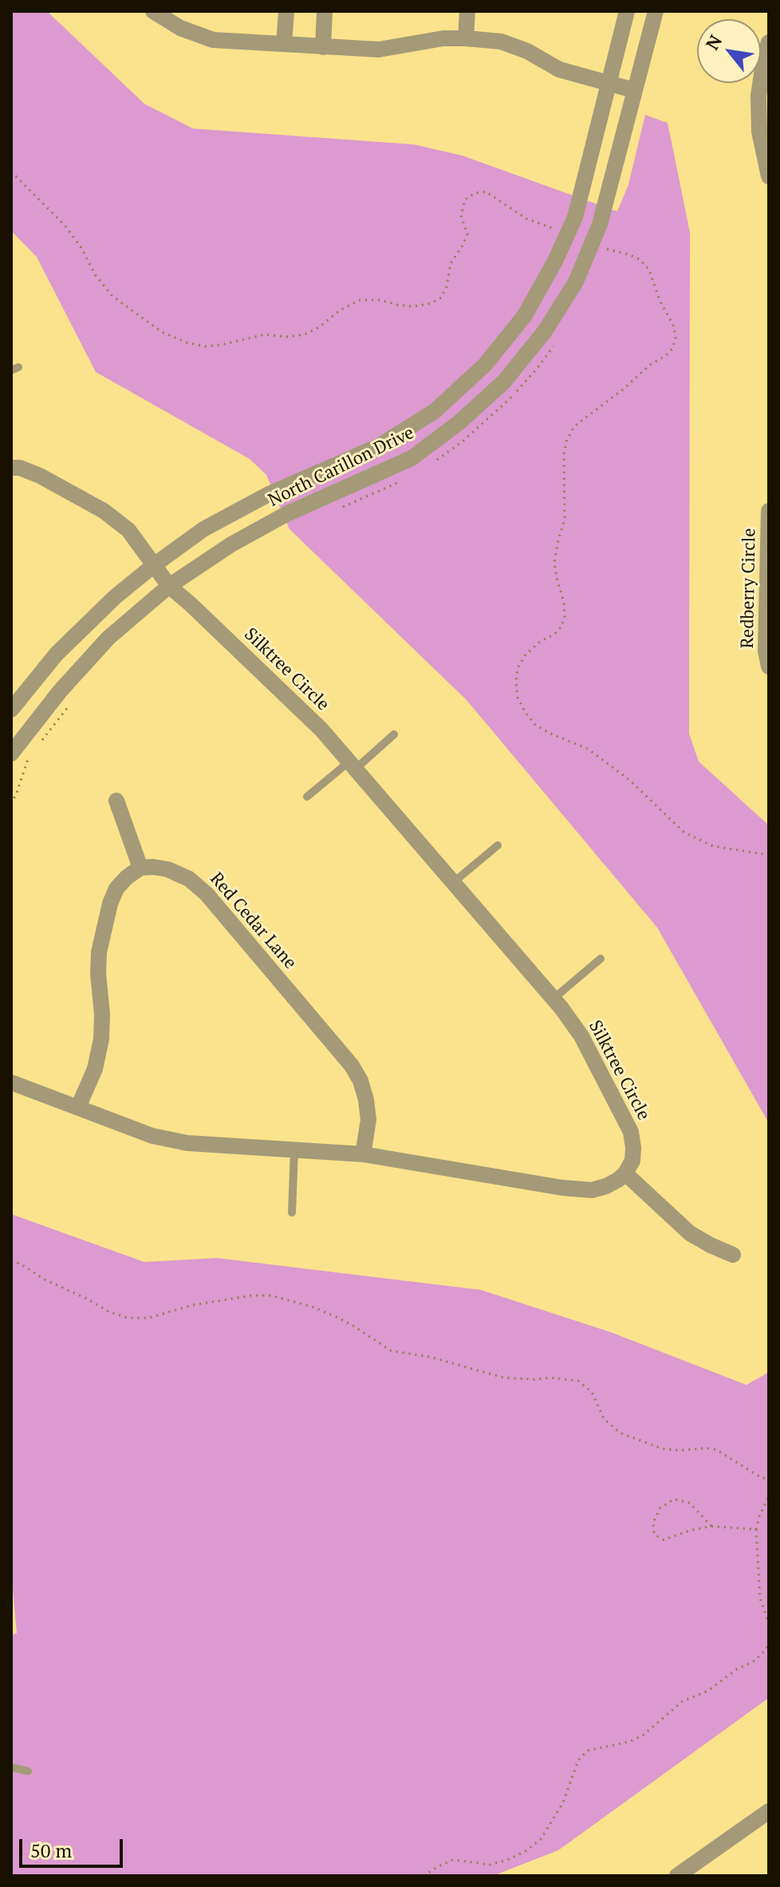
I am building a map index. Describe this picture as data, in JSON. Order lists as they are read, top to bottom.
{
  "streets": {
    "street": [
      "North Carillon Drive",
      "Redberry Circle",
      "Silktree Circle",
      "Red Cedar Lane"
    ]
  },
  "crossings": [
    ["North Carillon Drive", "Silktree Circle"]
  ],
  "scale_bar": "50 m",
  "north": "top left"
}
